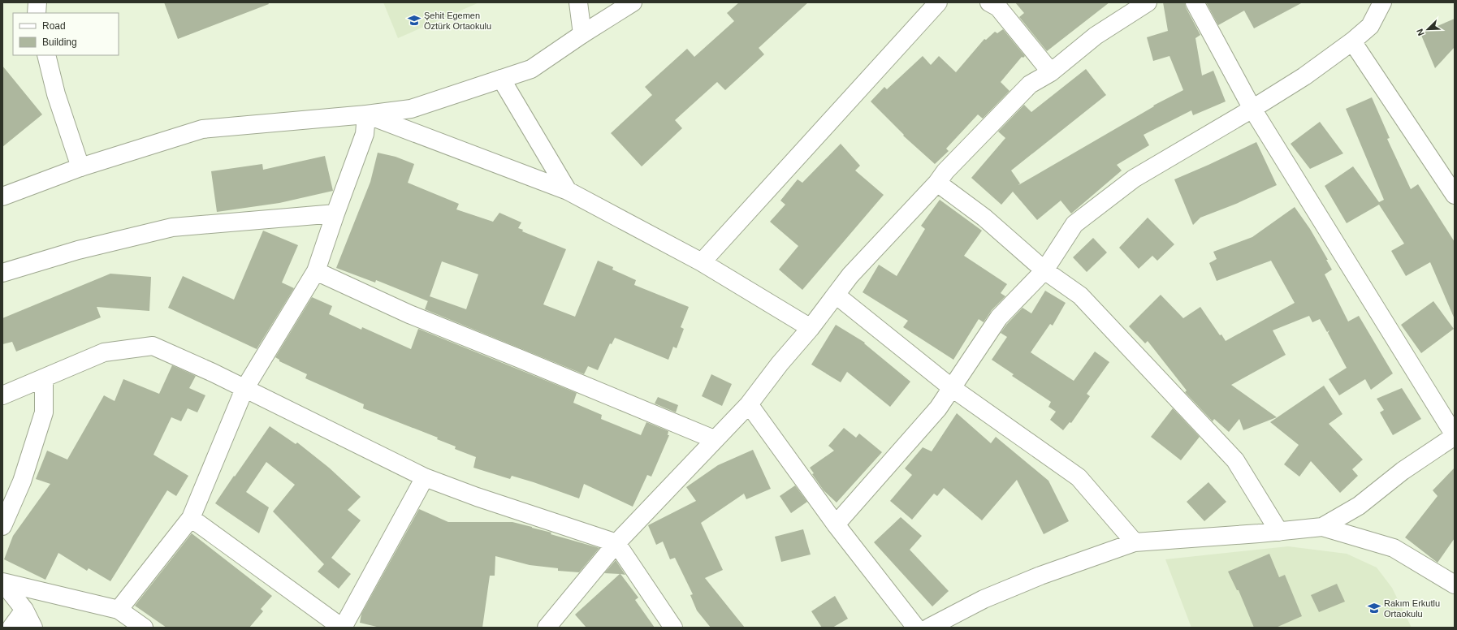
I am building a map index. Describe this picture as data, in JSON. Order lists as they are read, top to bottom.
{
  "places": {
    "school or university": ["Şehit Egemen Öztürk Ortaokulu", "Rakım Erkutlu Ortaokulu"]
  },
  "legend": ["Road", "Building"],
  "north": "bottom left"
}
